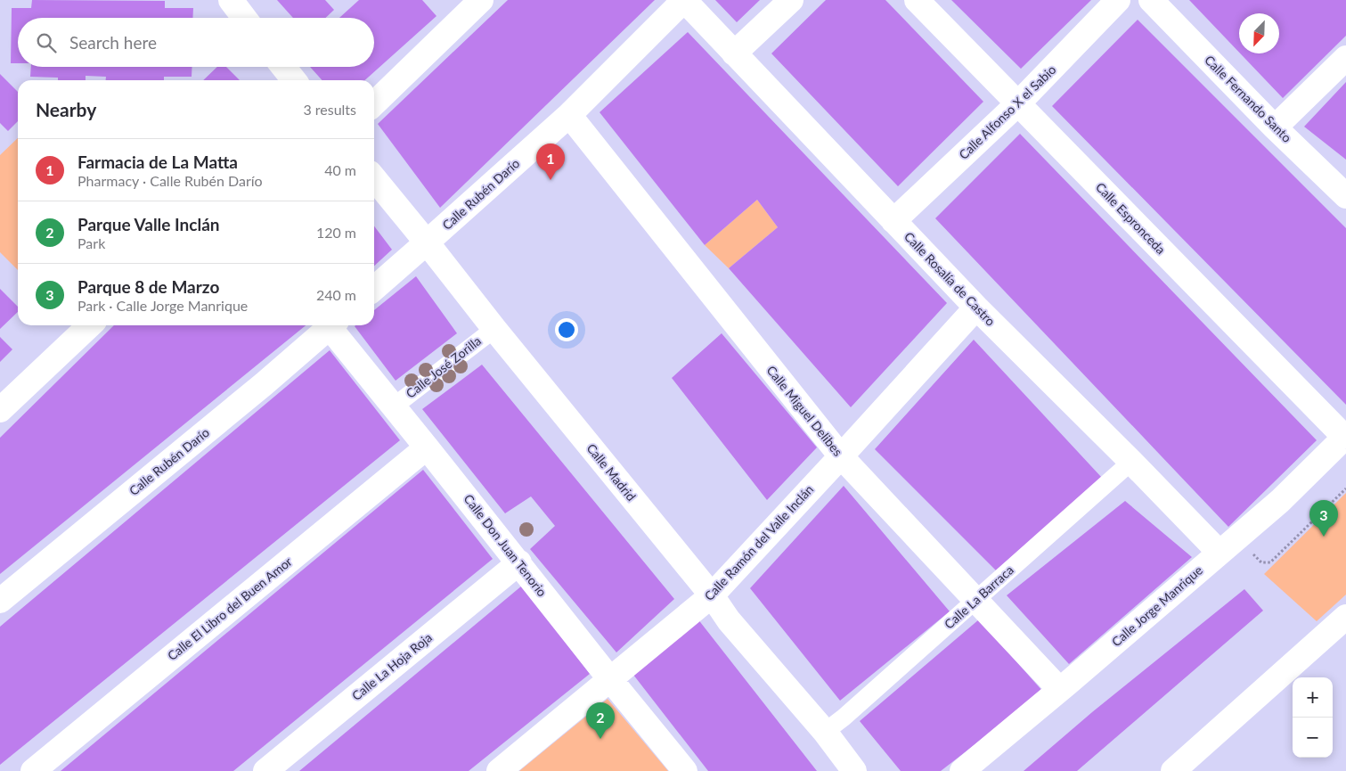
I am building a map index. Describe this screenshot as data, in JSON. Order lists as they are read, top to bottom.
{
  "streets": {
    "street": [
      "Calle Fernando Santo",
      "Calle Alfonso X el Sabio",
      "Calle Rubén Darío",
      "Calle Espronceda",
      "Calle Rosalía de Castro",
      "Calle José Zorilla",
      "Calle Miguel Delibes",
      "Calle Madrid",
      "Calle Ramón del Valle Inclán",
      "Calle Don Juan Tenorio",
      "Calle La Barraca",
      "Calle Jorge Manrique",
      "Calle El Libro del Buen Amor",
      "Calle La Hoja Roja"
    ]
  },
  "crossings": [
    ["Calle Alfonso X el Sabio", "Calle Espronceda"],
    ["Calle Alfonso X el Sabio", "Calle Rosalía de Castro"],
    ["Calle Rubén Darío", "Calle Rosalía de Castro"],
    ["Calle Rubén Darío", "Calle Miguel Delibes"],
    ["Calle Rubén Darío", "Calle Madrid"],
    ["Calle Espronceda", "Calle Jorge Manrique"],
    ["Calle Rosalía de Castro", "Calle Ramón del Valle Inclán"],
    ["Calle Rosalía de Castro", "Calle La Barraca"],
    ["Calle Rosalía de Castro", "Calle Jorge Manrique"],
    ["Calle José Zorilla", "Calle Madrid"],
    ["Calle José Zorilla", "Calle Don Juan Tenorio"],
    ["Calle Miguel Delibes", "Calle Ramón del Valle Inclán"],
    ["Calle Miguel Delibes", "Calle La Barraca"],
    ["Calle Miguel Delibes", "Calle Jorge Manrique"],
    ["Calle Madrid", "Calle Ramón del Valle Inclán"],
    ["Calle Madrid", "Calle La Barraca"],
    ["Calle Ramón del Valle Inclán", "Calle Don Juan Tenorio"],
    ["Calle Don Juan Tenorio", "Calle El Libro del Buen Amor"],
    ["Calle Don Juan Tenorio", "Calle La Hoja Roja"]
  ],
  "north": "bottom left",
  "page": {
    "search": "Search here",
    "heading": ["Nearby", "3 results"],
    "list": [
      {
        "mark": "1",
        "name": "Farmacia de La Matta",
        "note": "Pharmacy · Calle Rubén Darío",
        "value": "40 m"
      },
      {
        "mark": "2",
        "name": "Parque Valle Inclán",
        "note": "Park",
        "value": "120 m"
      },
      {
        "mark": "3",
        "name": "Parque 8 de Marzo",
        "note": "Park · Calle Jorge Manrique",
        "value": "240 m"
      }
    ],
    "pins": ["1", "3", "2"],
    "map_buttons": ["+", "−"]
  }
}
